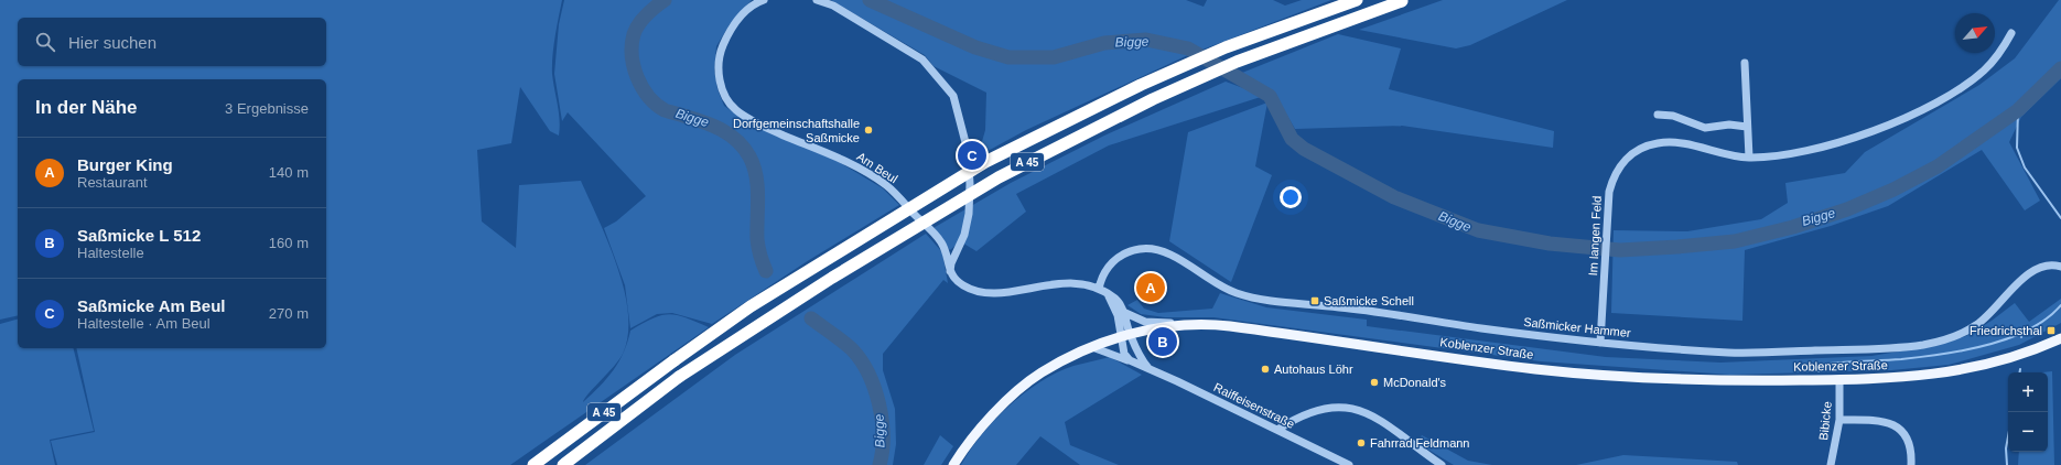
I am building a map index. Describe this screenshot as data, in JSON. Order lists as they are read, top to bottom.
{
  "streets": {
    "highway": ["A 45"],
    "main road": ["Koblenzer Straße"],
    "street": [
      "Am Beul",
      "Im langen Feld",
      "Saßmicker Hammer",
      "Raiffeisenstraße",
      "Bibicke"
    ]
  },
  "crossings": [
    ["Im langen Feld", "Saßmicker Hammer"],
    ["Koblenzer Straße", "Raiffeisenstraße"],
    ["Koblenzer Straße", "Bibicke"]
  ],
  "water": ["Bigge"],
  "places": {
    "other": [
      "Dorfgemeinschaftshalle Saßmicke",
      "Autohaus Löhr",
      "McDonald's",
      "Fahrrad Feldmann"
    ],
    "transit": ["Saßmicke Schell", "Friedrichsthal"]
  },
  "north": "top right",
  "page": {
    "search": "Hier suchen",
    "heading": ["In der Nähe", "3 Ergebnisse"],
    "list": [
      {
        "mark": "A",
        "name": "Burger King",
        "note": "Restaurant",
        "value": "140 m"
      },
      {
        "mark": "B",
        "name": "Saßmicke L 512",
        "note": "Haltestelle",
        "value": "160 m"
      },
      {
        "mark": "C",
        "name": "Saßmicke Am Beul",
        "note": "Haltestelle · Am Beul",
        "value": "270 m"
      }
    ],
    "pins": ["C", "A", "B"],
    "map_buttons": ["+", "−"]
  }
}
